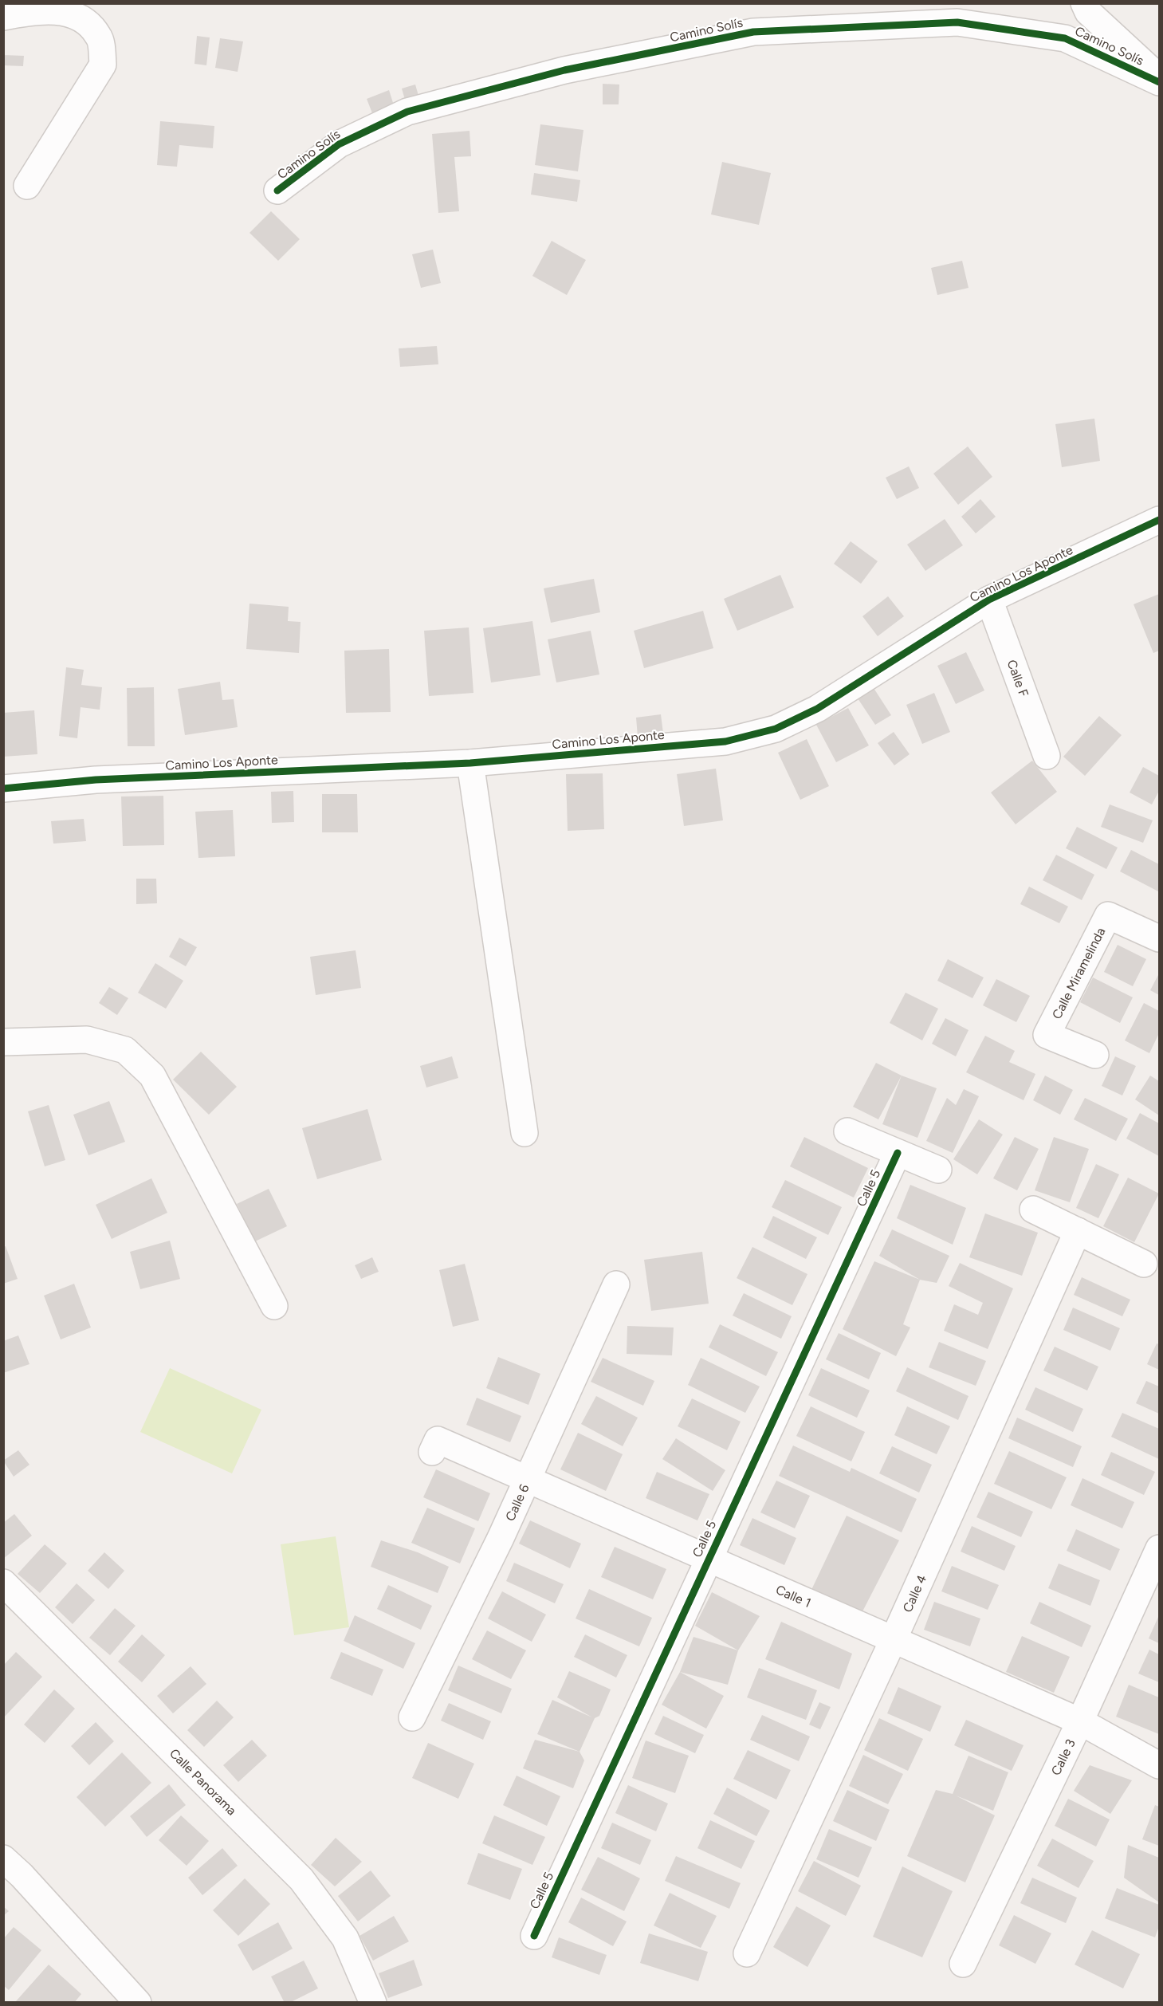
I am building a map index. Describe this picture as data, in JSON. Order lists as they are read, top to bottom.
{
  "streets": {
    "street": [
      "Camino Solís",
      "Camino Los Aponte",
      "Calle F",
      "Calle Miramelinda",
      "Calle 5",
      "Calle 6",
      "Calle 4",
      "Calle 1",
      "Calle 3",
      "Calle Panorama"
    ]
  },
  "crossings": [
    ["Camino Los Aponte", "Calle F"],
    ["Calle 5", "Calle 1"],
    ["Calle 6", "Calle 1"],
    ["Calle 4", "Calle 1"],
    ["Calle 1", "Calle 3"]
  ]
}
